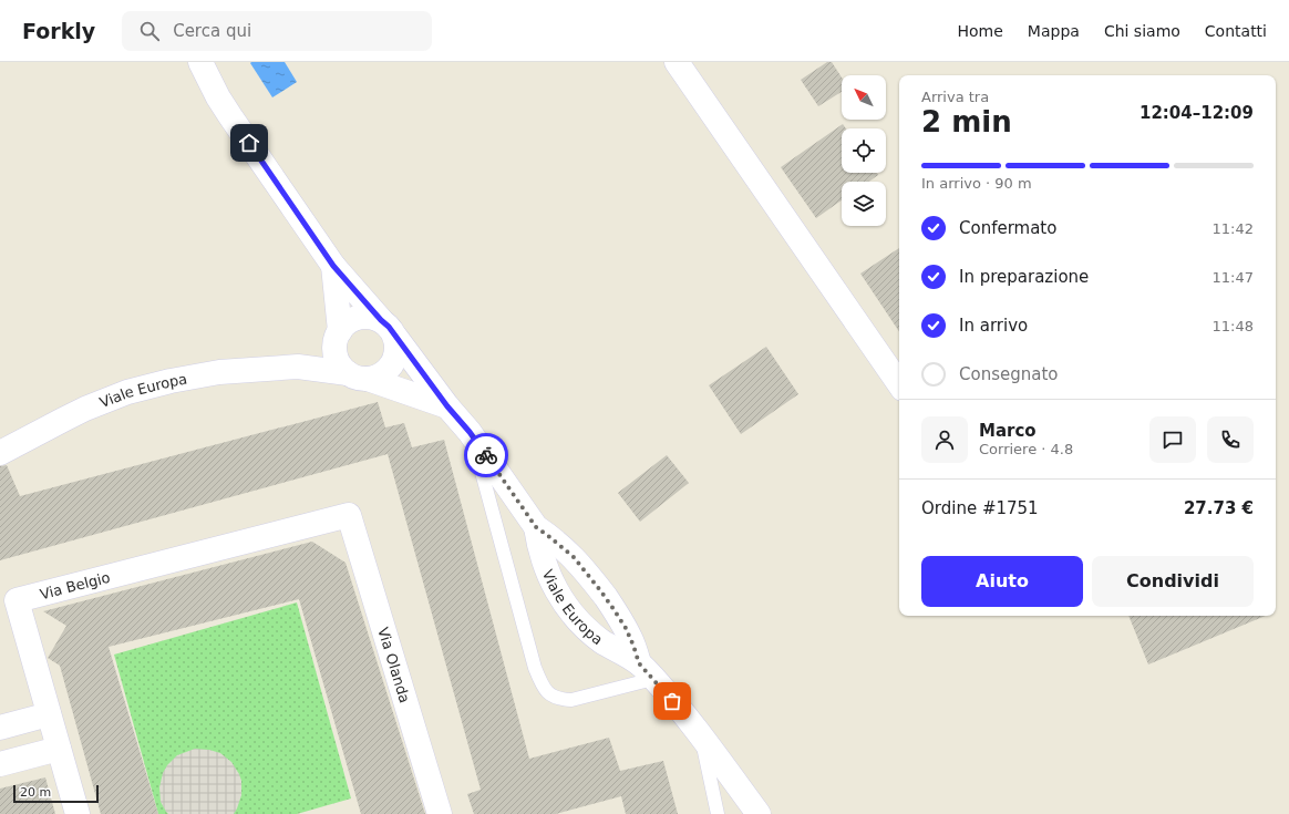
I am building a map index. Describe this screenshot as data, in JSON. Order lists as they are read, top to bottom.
{
  "streets": {
    "street": ["Viale Europa", "Via Belgio", "Via Olanda"]
  },
  "crossings": [
    ["Via Belgio", "Via Olanda"]
  ],
  "scale_bar": "20 m",
  "north": "top left",
  "page": {
    "header": "Forkly",
    "search": "Cerca qui",
    "nav": [
      "Home",
      "Mappa",
      "Chi siamo",
      "Contatti"
    ],
    "heading": ["2 min", "Arriva tra", "12:04–12:09"],
    "panel": [
      "Marco",
      "Corriere · 4.8",
      "Ordine #1751",
      "27.73 €"
    ],
    "bar": "In arrivo · 90 m",
    "list": [
      ["Confermato", "11:42"],
      ["In preparazione", "11:47"],
      ["In arrivo", "11:48"],
      "Consegnato"
    ],
    "buttons": ["Aiuto", "Condividi"],
    "scale": "20 m"
  }
}
